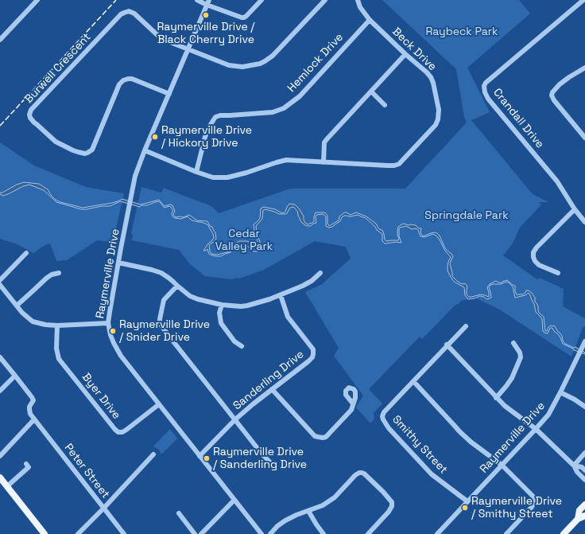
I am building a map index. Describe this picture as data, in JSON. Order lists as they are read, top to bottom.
{
  "streets": {
    "street": [
      "Beck Drive",
      "Hemlock Drive",
      "Burwell Crescent",
      "Crandall Drive",
      "Raymerville Drive",
      "Sanderling Drive",
      "Byer Drive",
      "Smithy Street",
      "Peter Street"
    ]
  },
  "crossings": [
    ["Beck Drive", "Hemlock Drive"],
    ["Beck Drive", "Raymerville Drive"],
    ["Burwell Crescent", "Raymerville Drive"],
    ["Raymerville Drive", "Sanderling Drive"],
    ["Raymerville Drive", "Byer Drive"],
    ["Raymerville Drive", "Smithy Street"]
  ],
  "parks": ["Raybeck Park", "Springdale Park", "Cedar Valley Park"],
  "places": [
    "Raymerville Drive / Black Cherry Drive",
    "Raymerville Drive / Hickory Drive",
    "Raymerville Drive / Snider Drive",
    "Raymerville Drive / Sanderling Drive",
    "Raymerville Drive / Smithy Street"
  ]
}
